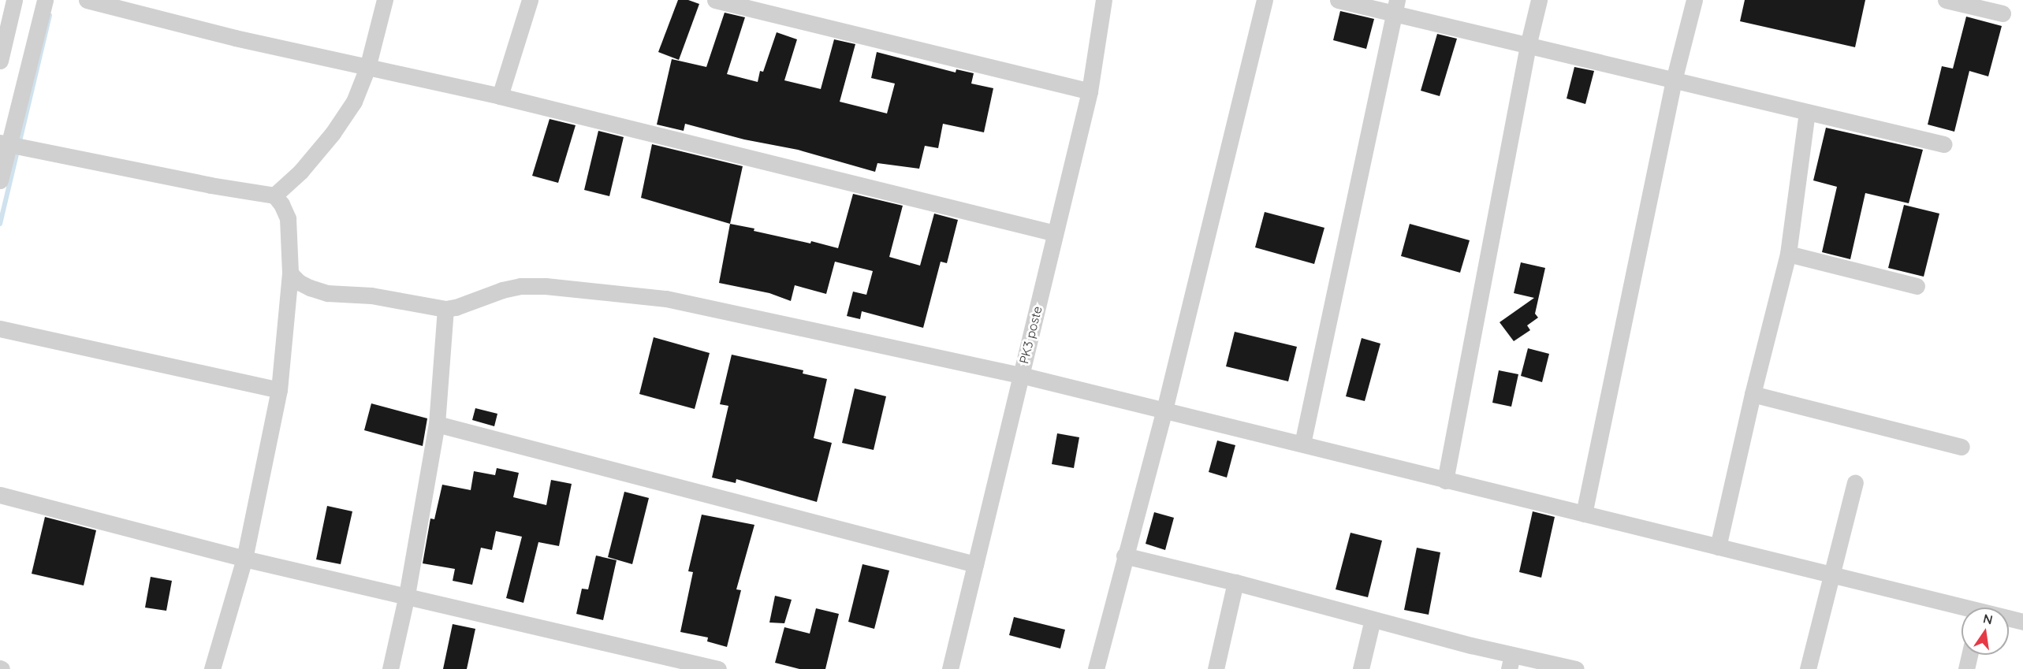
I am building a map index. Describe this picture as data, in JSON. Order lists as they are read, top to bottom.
{
  "streets": {
    "street": ["PK3 poste"]
  },
  "north": "top"
}
